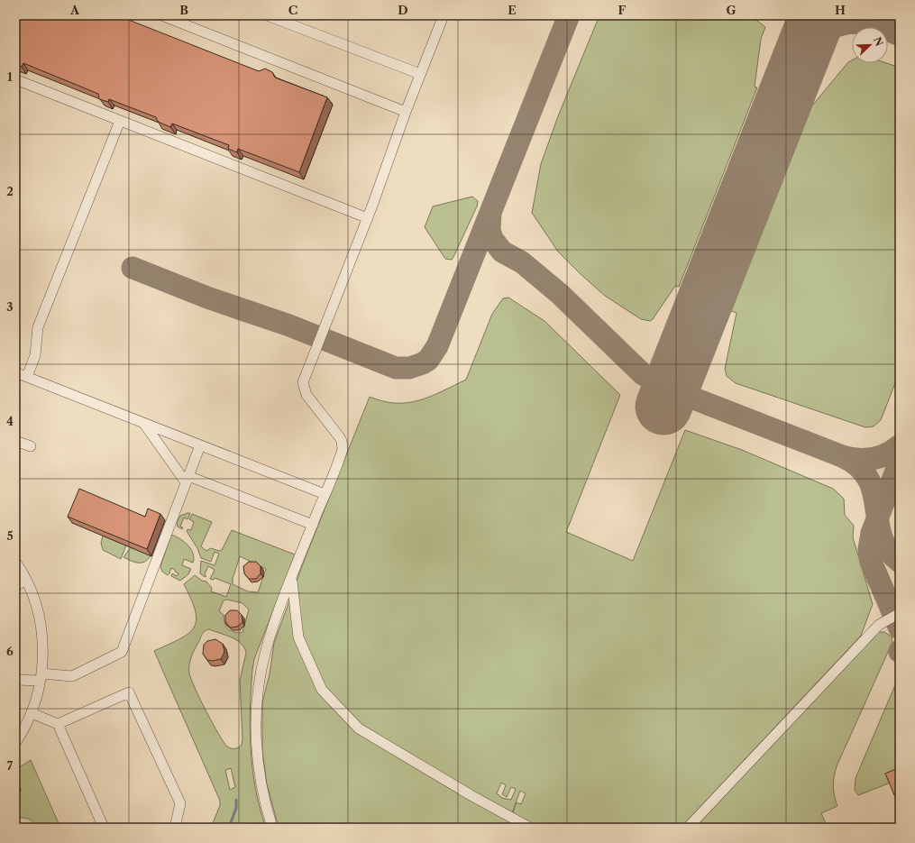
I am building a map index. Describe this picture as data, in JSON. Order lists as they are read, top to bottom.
{
  "north": "top right",
  "grid": {
    "columns": [
      "A",
      "B",
      "C",
      "D",
      "E",
      "F",
      "G",
      "H"
    ],
    "rows": [
      "1",
      "2",
      "3",
      "4",
      "5",
      "6",
      "7"
    ]
  }
}
